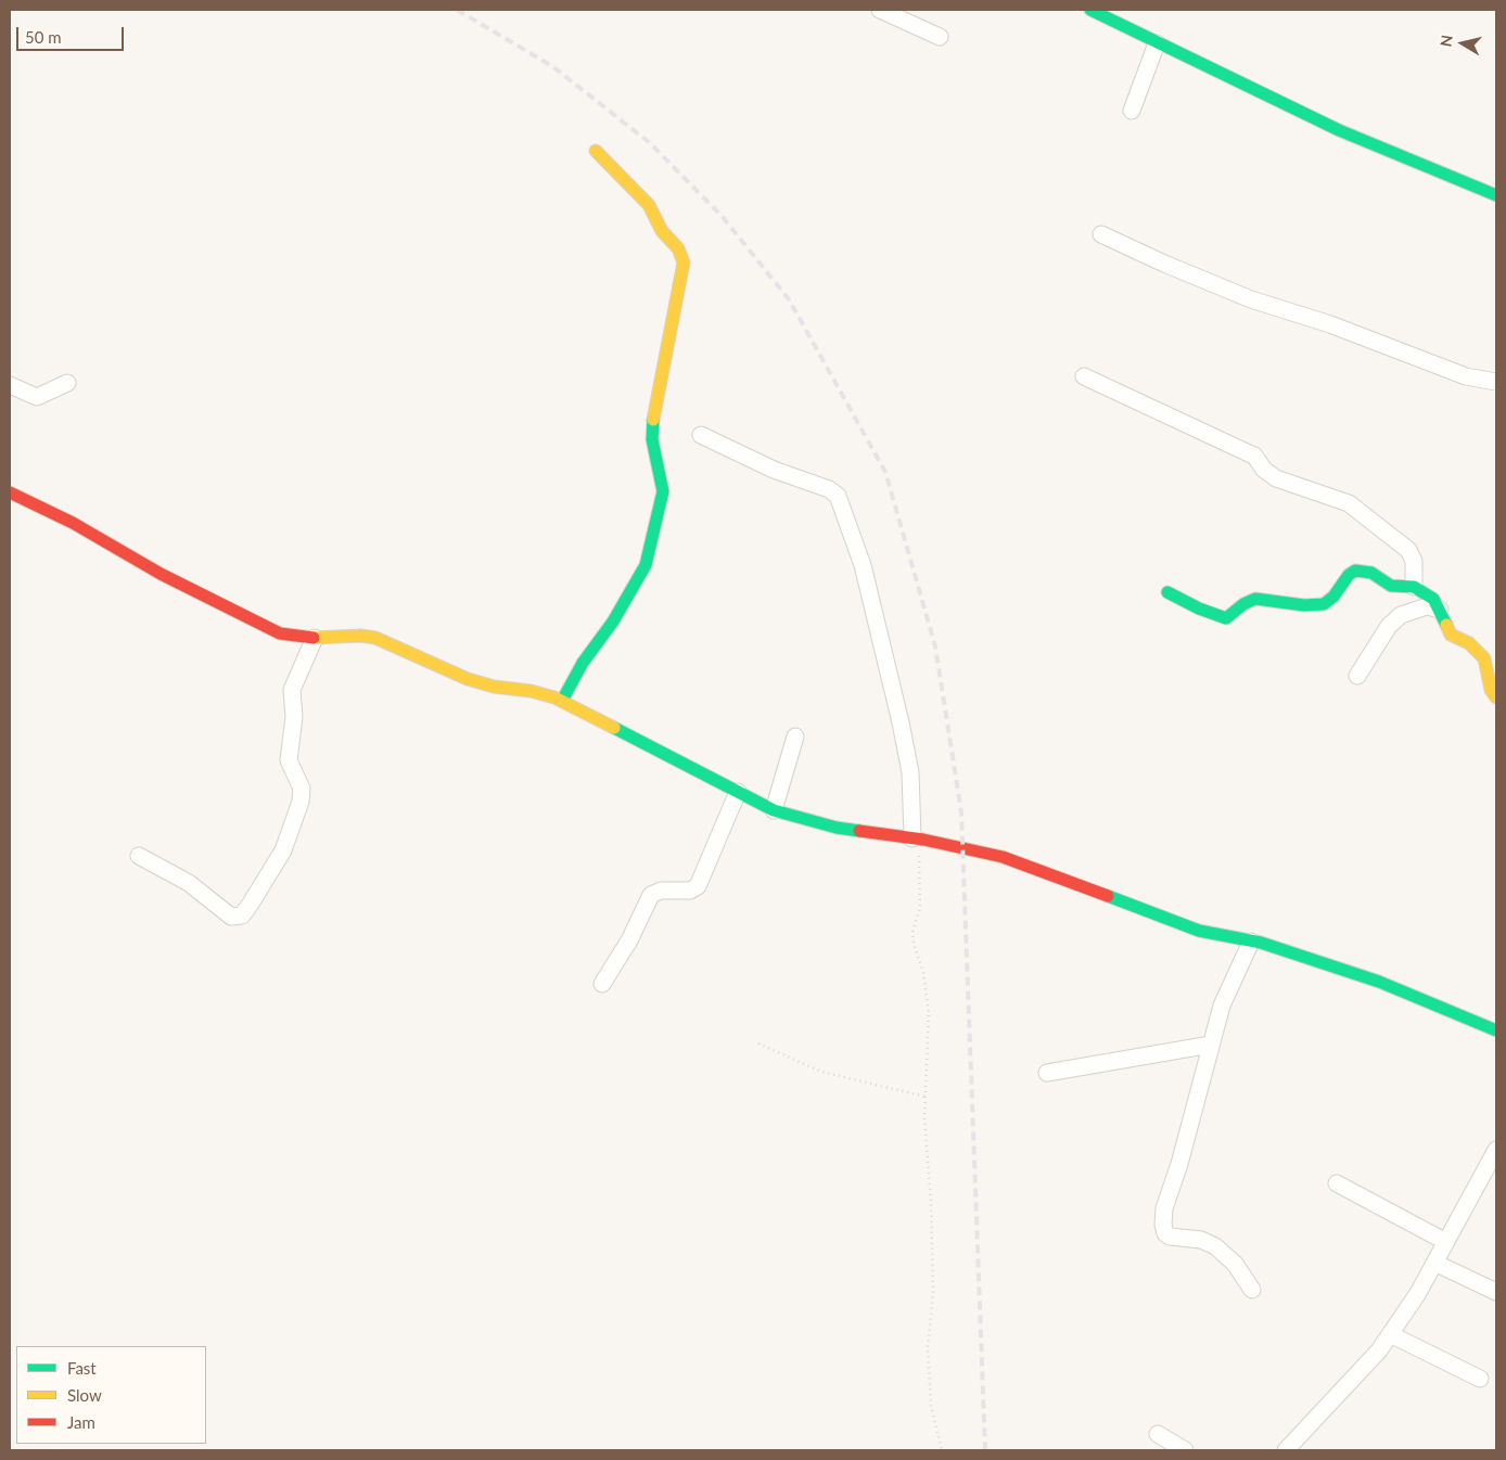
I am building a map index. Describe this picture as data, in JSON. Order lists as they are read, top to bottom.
{
  "legend": ["Fast", "Slow", "Jam"],
  "scale_bar": "50 m",
  "north": "left"
}
